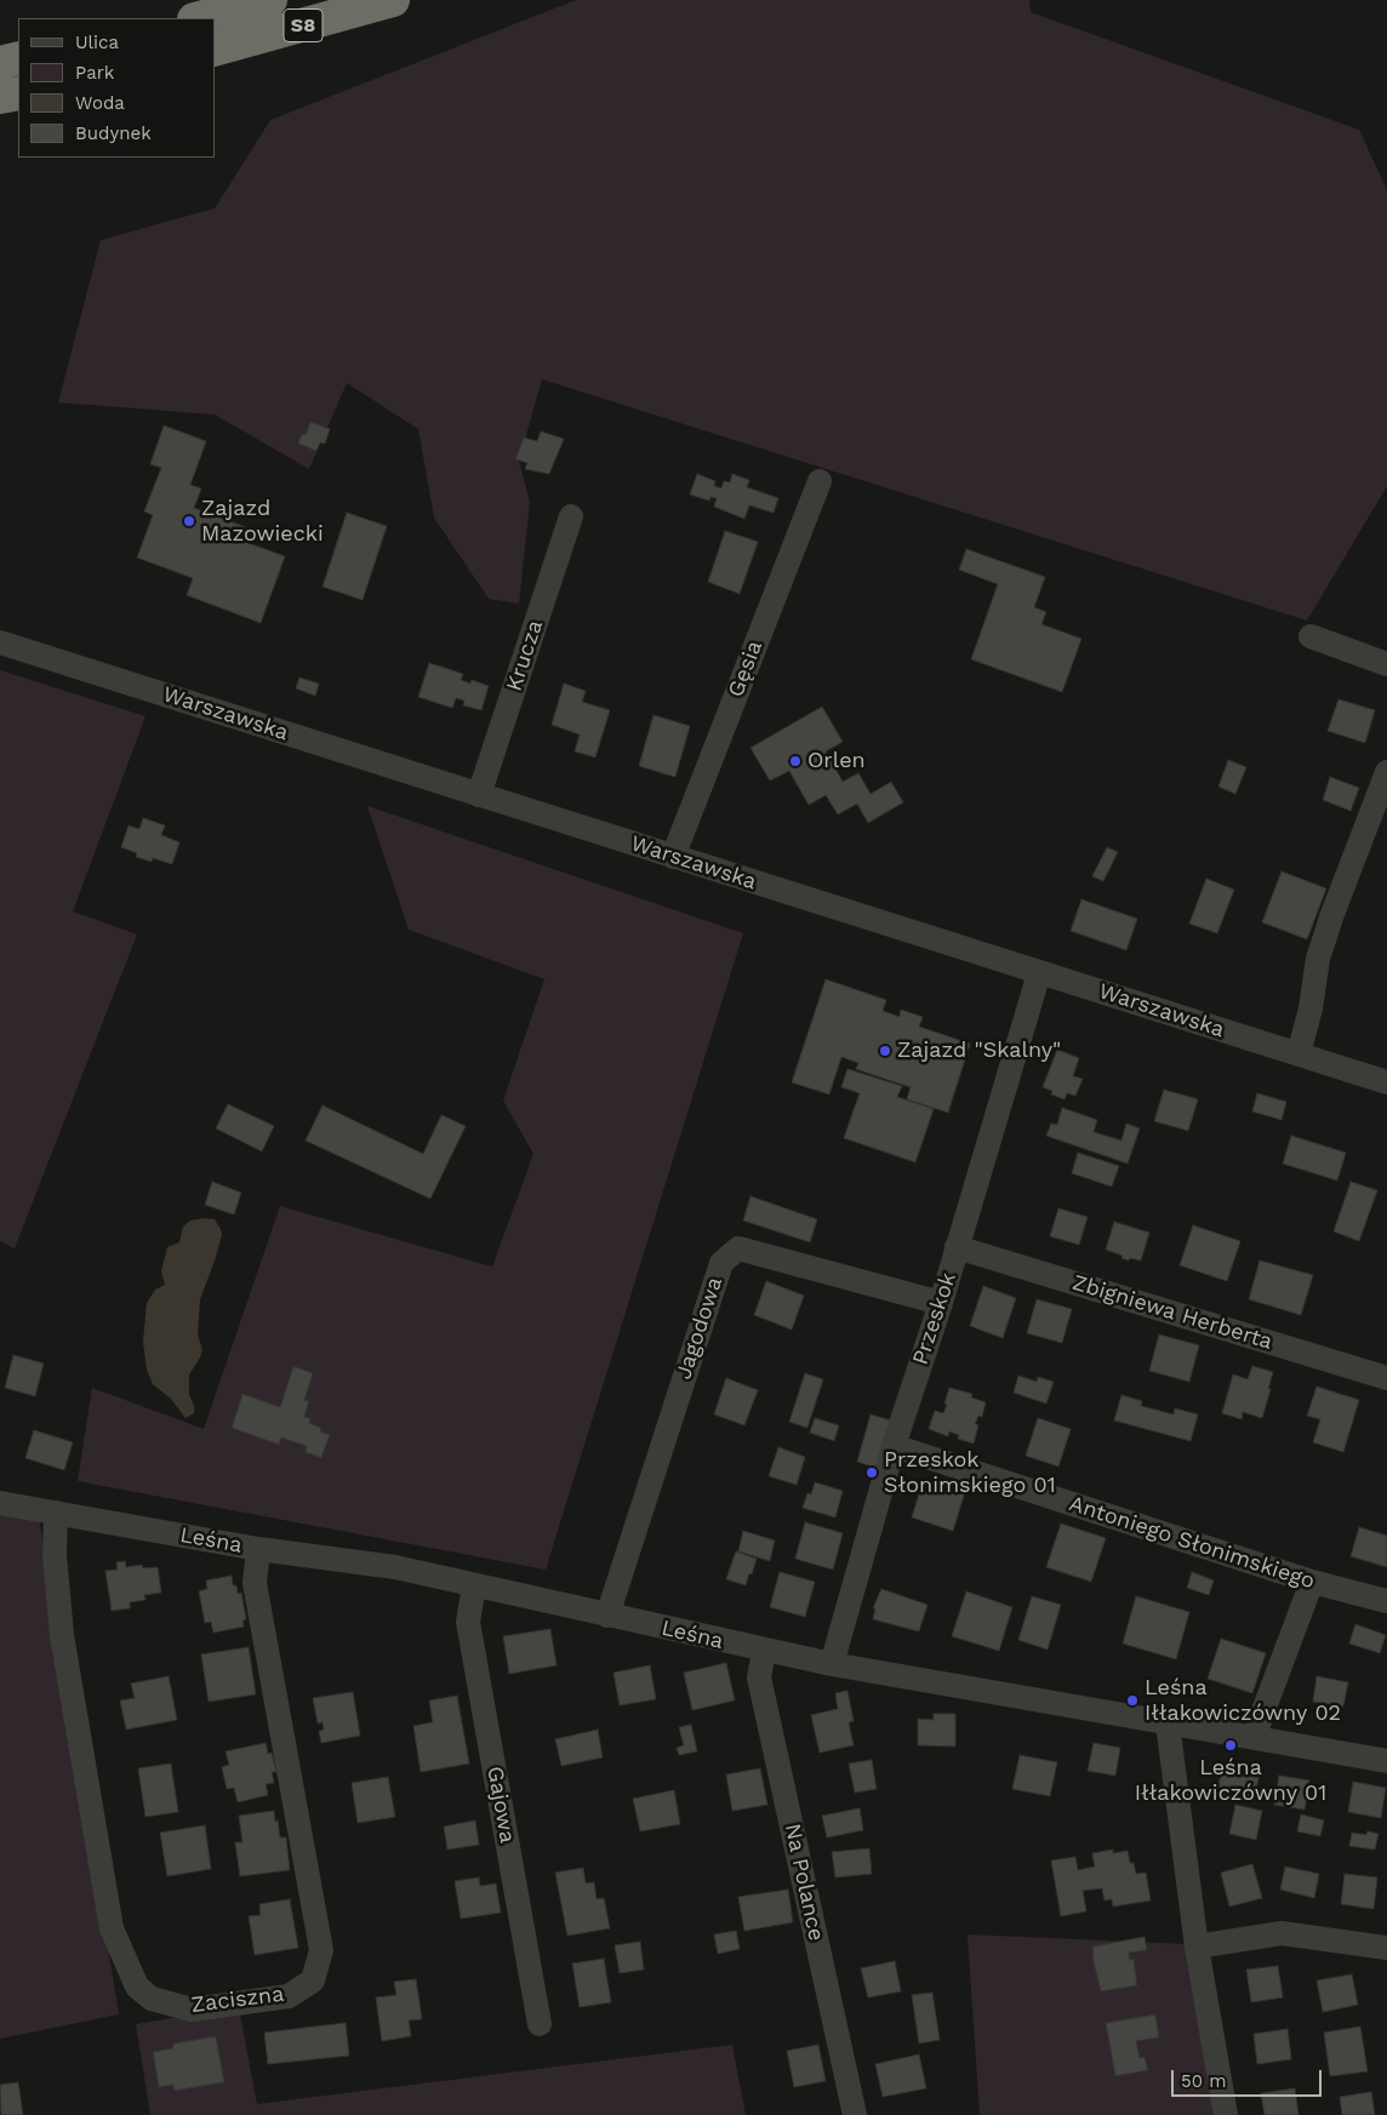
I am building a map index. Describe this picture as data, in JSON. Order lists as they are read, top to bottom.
{
  "streets": {
    "highway": ["S8"],
    "street": [
      "Krucza",
      "Gęsia",
      "Warszawska",
      "Zbigniewa Herberta",
      "Przeskok",
      "Jagodowa",
      "Leśna",
      "Antoniego Słonimskiego",
      "Gajowa",
      "Na Polance",
      "Zaciszna"
    ]
  },
  "crossings": [
    ["Krucza", "Warszawska"],
    ["Gęsia", "Warszawska"],
    ["Warszawska", "Przeskok"],
    ["Zbigniewa Herberta", "Przeskok"],
    ["Przeskok", "Jagodowa"],
    ["Przeskok", "Leśna"],
    ["Przeskok", "Antoniego Słonimskiego"],
    ["Jagodowa", "Leśna"],
    ["Leśna", "Gajowa"],
    ["Leśna", "Na Polance"],
    ["Leśna", "Zaciszna"]
  ],
  "places": [
    "Zajazd Mazowiecki",
    "Orlen",
    "Zajazd \"Skalny\"",
    "Przeskok Słonimskiego 01",
    "Leśna Iłłakowiczówny 02",
    "Leśna Iłłakowiczówny 01"
  ],
  "legend": [
    "Ulica",
    "Park",
    "Woda",
    "Budynek"
  ],
  "scale_bar": "50 m"
}
